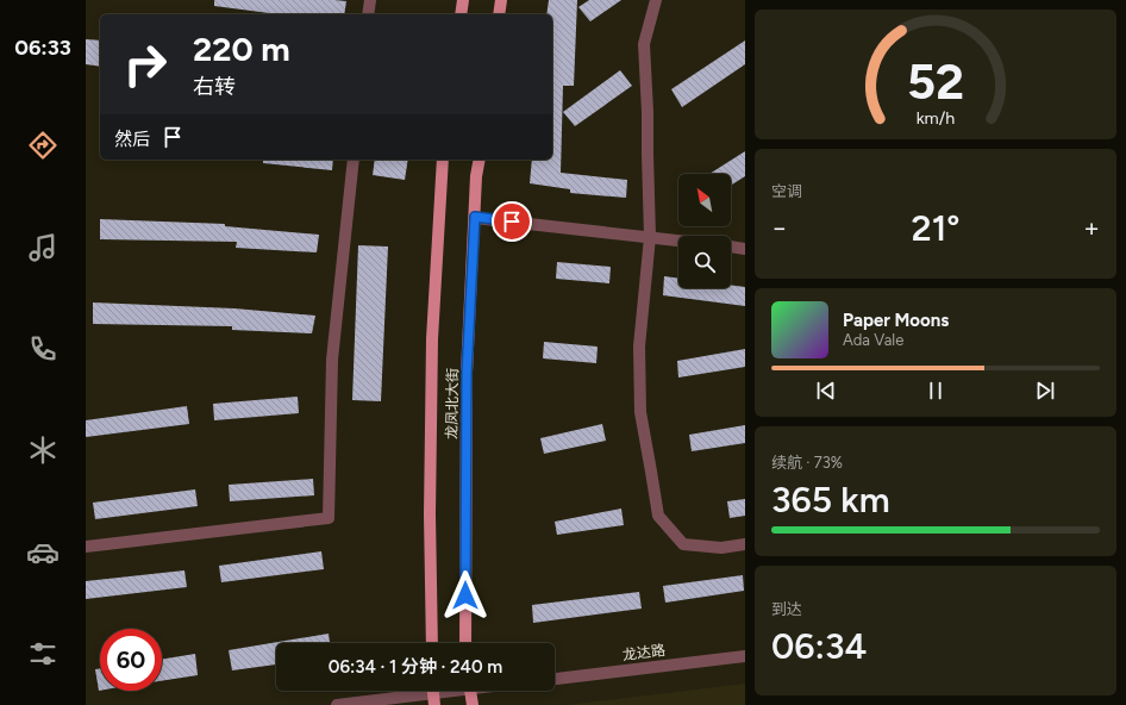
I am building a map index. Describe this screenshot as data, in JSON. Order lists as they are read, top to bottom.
{
  "streets": {
    "main road": ["龙凤北大街"],
    "street": ["龙达路"]
  },
  "north": "top left",
  "page": {
    "tabs": "06:33",
    "turn": ["220 m", "右转"],
    "then": "然后",
    "tile": [
      "空调",
      ["续航 · 73%", "365 km"],
      ["到达", "06:34"]
    ],
    "heat": ["−", "21°", "+"],
    "song": ["Paper Moons", "Ada Vale"],
    "limit": "60",
    "trip": "06:34 · 1 分钟 · 240 m",
    "gauge": ["52", "km/h"]
  }
}
